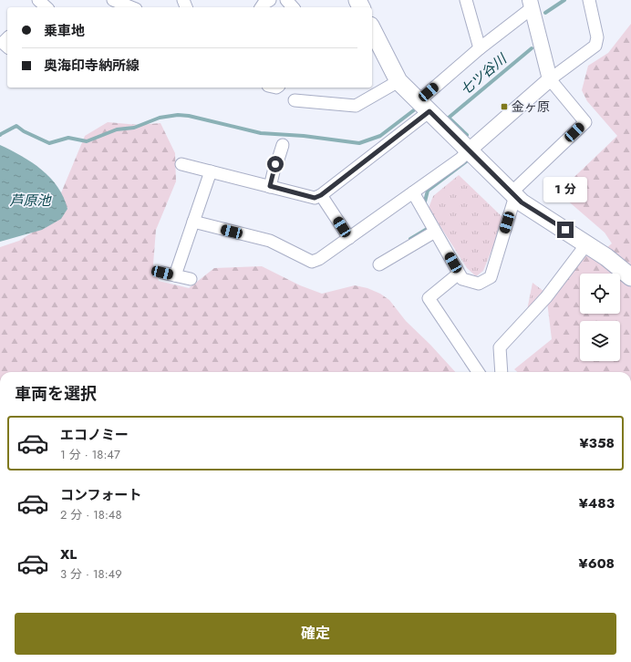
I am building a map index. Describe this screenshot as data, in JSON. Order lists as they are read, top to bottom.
{
  "water": ["七ツ谷川", "芦原池"],
  "places": {
    "transit": ["金ヶ原"]
  },
  "page": {
    "banner": ["乗車地", "奥海印寺納所線"],
    "bubble": "1 分",
    "heading": "車両を選択",
    "list": [
      {
        "name": "エコノミー",
        "note": "1 分 · 18:47",
        "value": "¥358"
      },
      {
        "name": "コンフォート",
        "note": "2 分 · 18:48",
        "value": "¥483"
      },
      {
        "name": "XL",
        "note": "3 分 · 18:49",
        "value": "¥608"
      }
    ],
    "buttons": "確定"
  }
}
